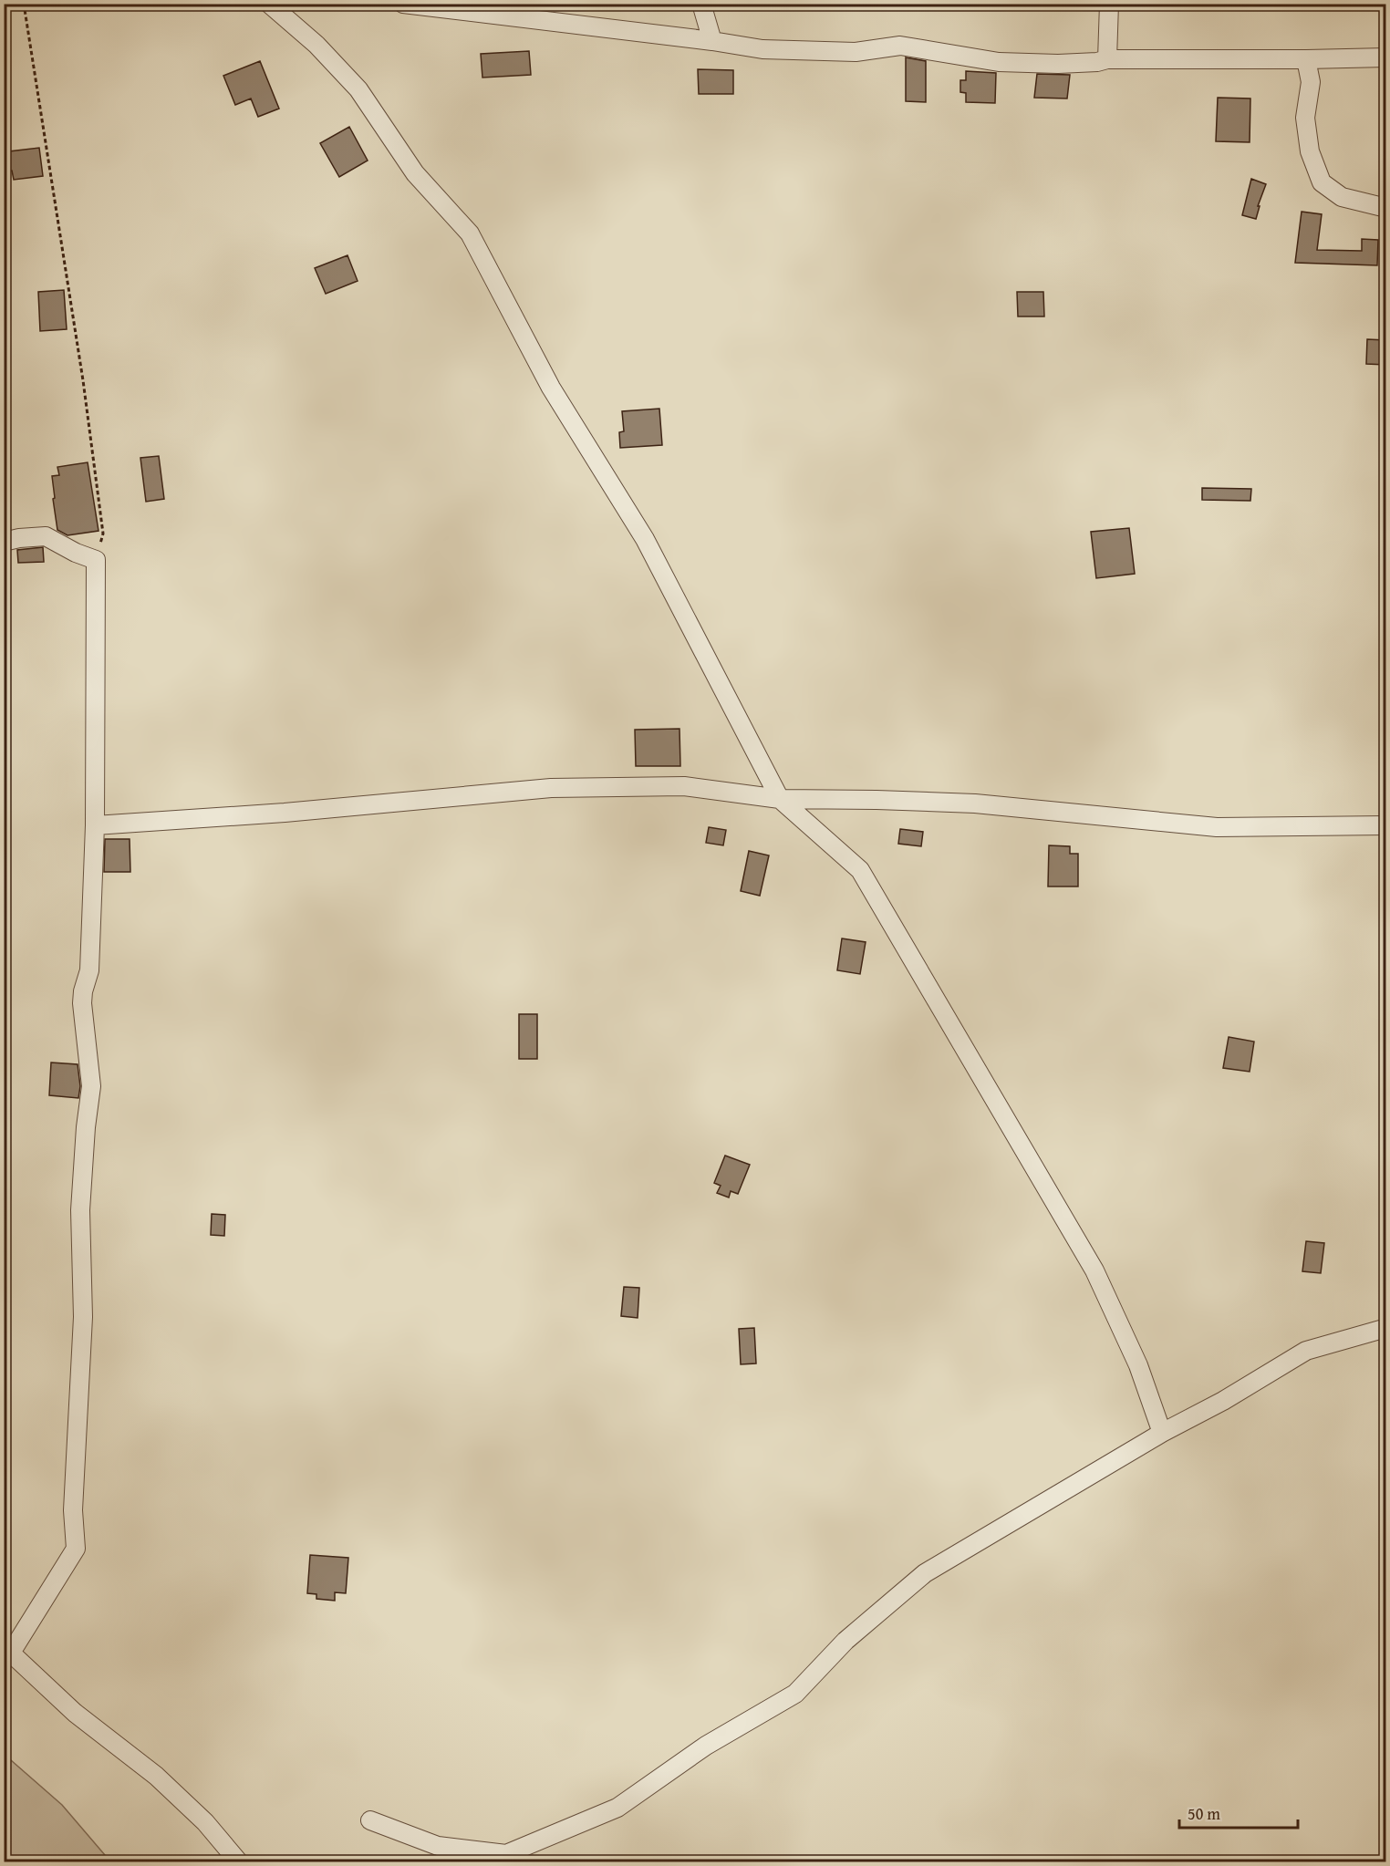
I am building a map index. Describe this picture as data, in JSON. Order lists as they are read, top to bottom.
{
  "scale_bar": "50 m"
}
